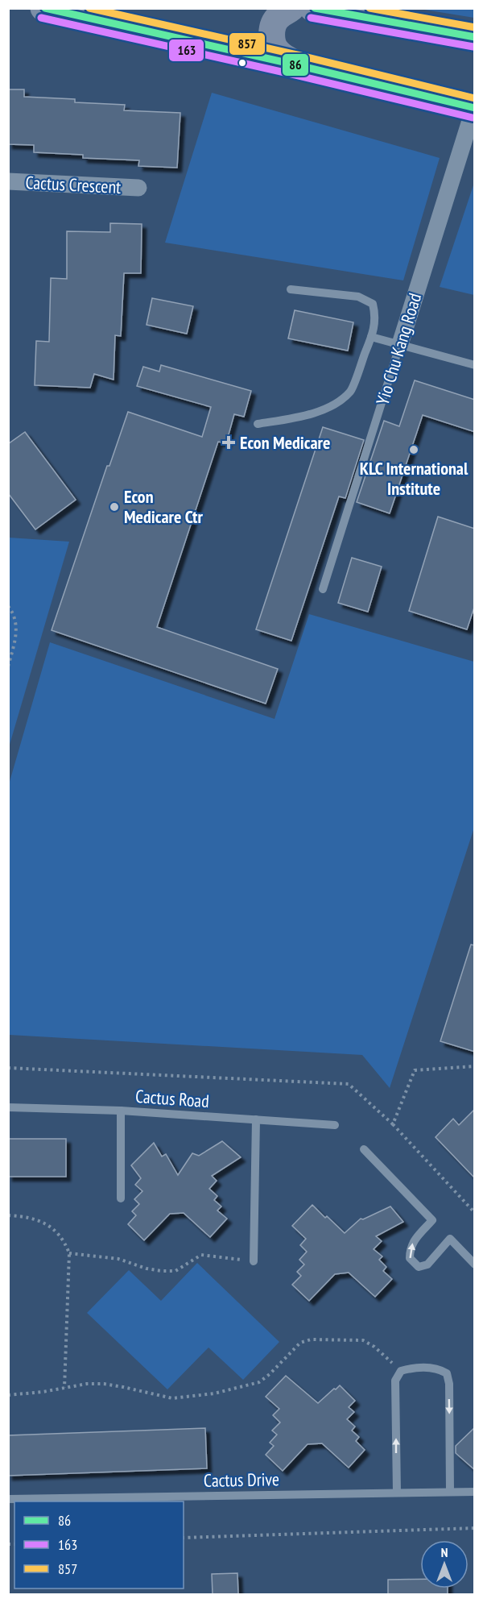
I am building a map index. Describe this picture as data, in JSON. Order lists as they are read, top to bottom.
{
  "streets": {
    "main road": ["Yio Chu Kang Road"],
    "street": ["Cactus Crescent"],
    "lane": ["Cactus Road", "Cactus Drive"]
  },
  "places": {
    "health": ["Econ Medicare"],
    "other": ["KLC International Institute", "Econ Medicare Ctr"]
  },
  "lines": ["transit line 86", "transit line 857", "transit line 163"],
  "legend": ["86", "163", "857"],
  "north": "top"
}
